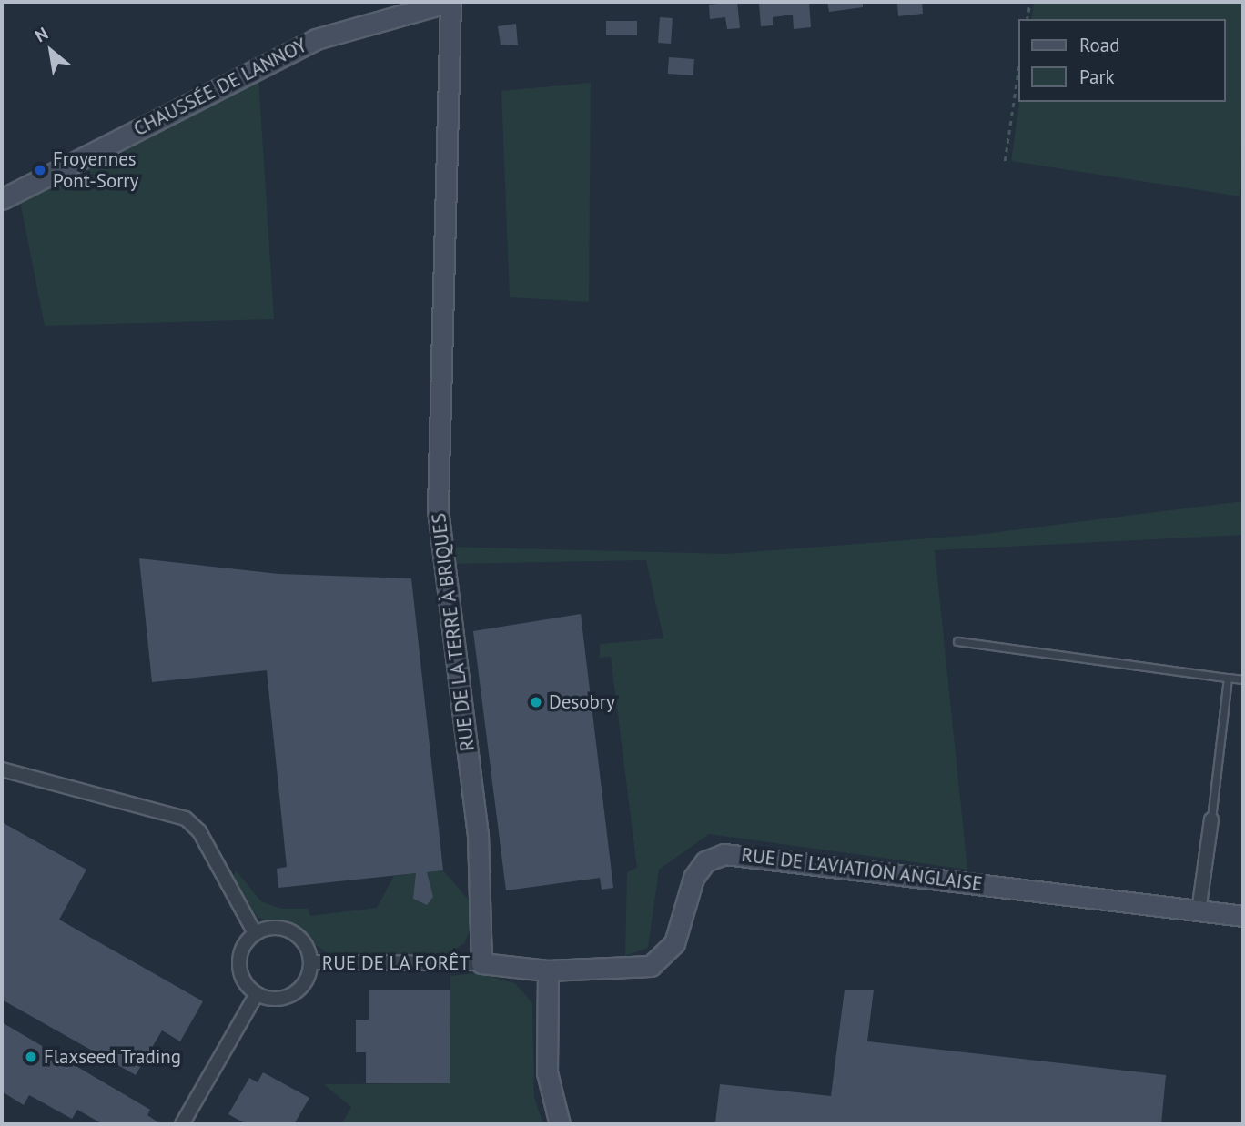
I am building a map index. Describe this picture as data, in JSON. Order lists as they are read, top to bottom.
{
  "streets": {
    "main road": ["CHAUSSÉE DE LANNOY", "RUE DE LA TERRE À BRIQUES", "RUE DE L'AVIATION ANGLAISE"],
    "street": ["RUE DE LA FORÊT"]
  },
  "crossings": [
    ["CHAUSSÉE DE LANNOY", "RUE DE LA TERRE À BRIQUES"],
    ["RUE DE LA TERRE À BRIQUES", "RUE DE LA FORÊT"]
  ],
  "places": ["Froyennes Pont-Sorry", "Desobry", "Flaxseed Trading"],
  "legend": ["Road", "Park"],
  "north": "top left"
}
